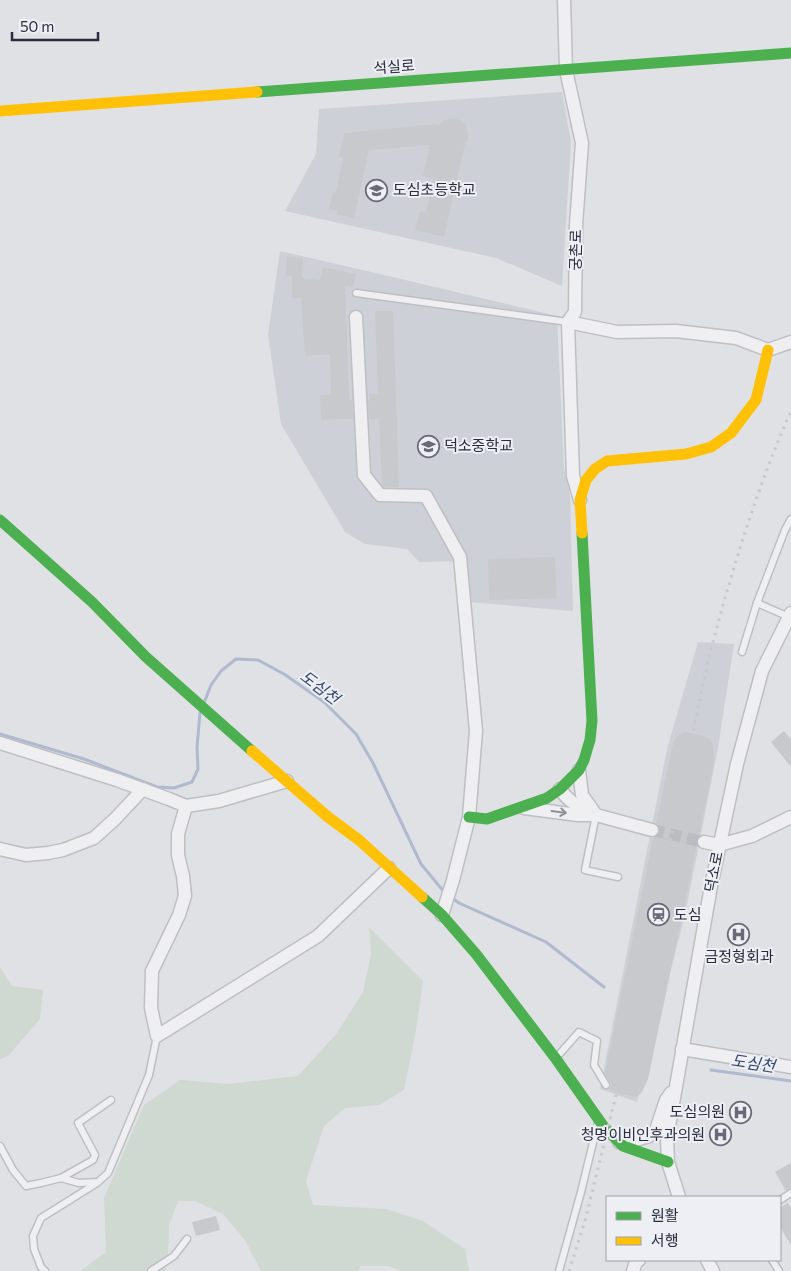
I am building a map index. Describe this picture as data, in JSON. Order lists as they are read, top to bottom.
{
  "streets": {
    "street": ["석실로", "궁촌로", "덕소로"]
  },
  "crossings": [
    ["석실로", "궁촌로"]
  ],
  "water": ["도심천"],
  "places": {
    "school or university": ["도심초등학교", "덕소중학교"],
    "station": ["도심"],
    "hospital": ["금정형회과", "도심의원", "청명이비인후과의원"]
  },
  "legend": ["원활", "서행"],
  "scale_bar": "50 m"
}
